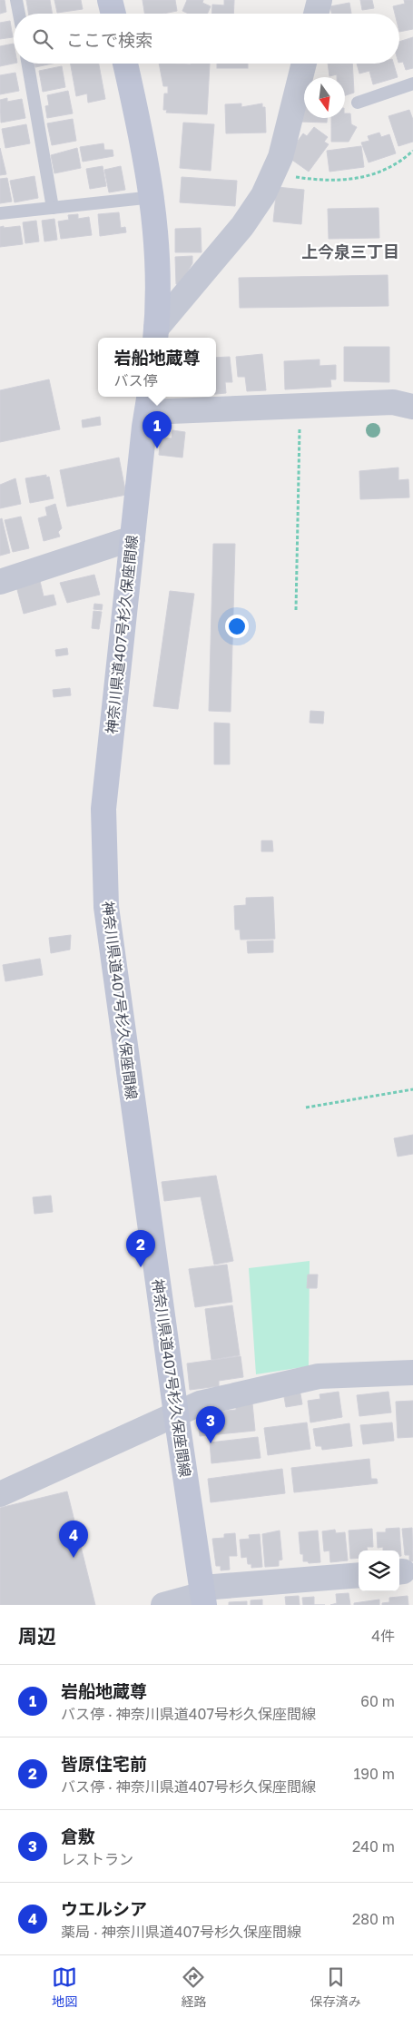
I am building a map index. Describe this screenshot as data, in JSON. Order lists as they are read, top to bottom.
{
  "streets": {
    "main road": ["神奈川県道407号杉久保座間線"]
  },
  "districts": ["上今泉三丁目"],
  "north": "bottom",
  "page": {
    "search": "ここで検索",
    "popup": ["岩船地蔵尊", "バス停"],
    "pins": [
      "1",
      "2",
      "3",
      "4"
    ],
    "heading": ["周辺", "4件"],
    "list": [
      {
        "mark": "1",
        "name": "岩船地蔵尊",
        "note": "バス停 · 神奈川県道407号杉久保座間線",
        "value": "60 m"
      },
      {
        "mark": "2",
        "name": "皆原住宅前",
        "note": "バス停 · 神奈川県道407号杉久保座間線",
        "value": "190 m"
      },
      {
        "mark": "3",
        "name": "倉敷",
        "note": "レストラン",
        "value": "240 m"
      },
      {
        "mark": "4",
        "name": "ウエルシア",
        "note": "薬局 · 神奈川県道407号杉久保座間線",
        "value": "280 m"
      }
    ],
    "nav": ["地図", "経路", "保存済み"]
  }
}
